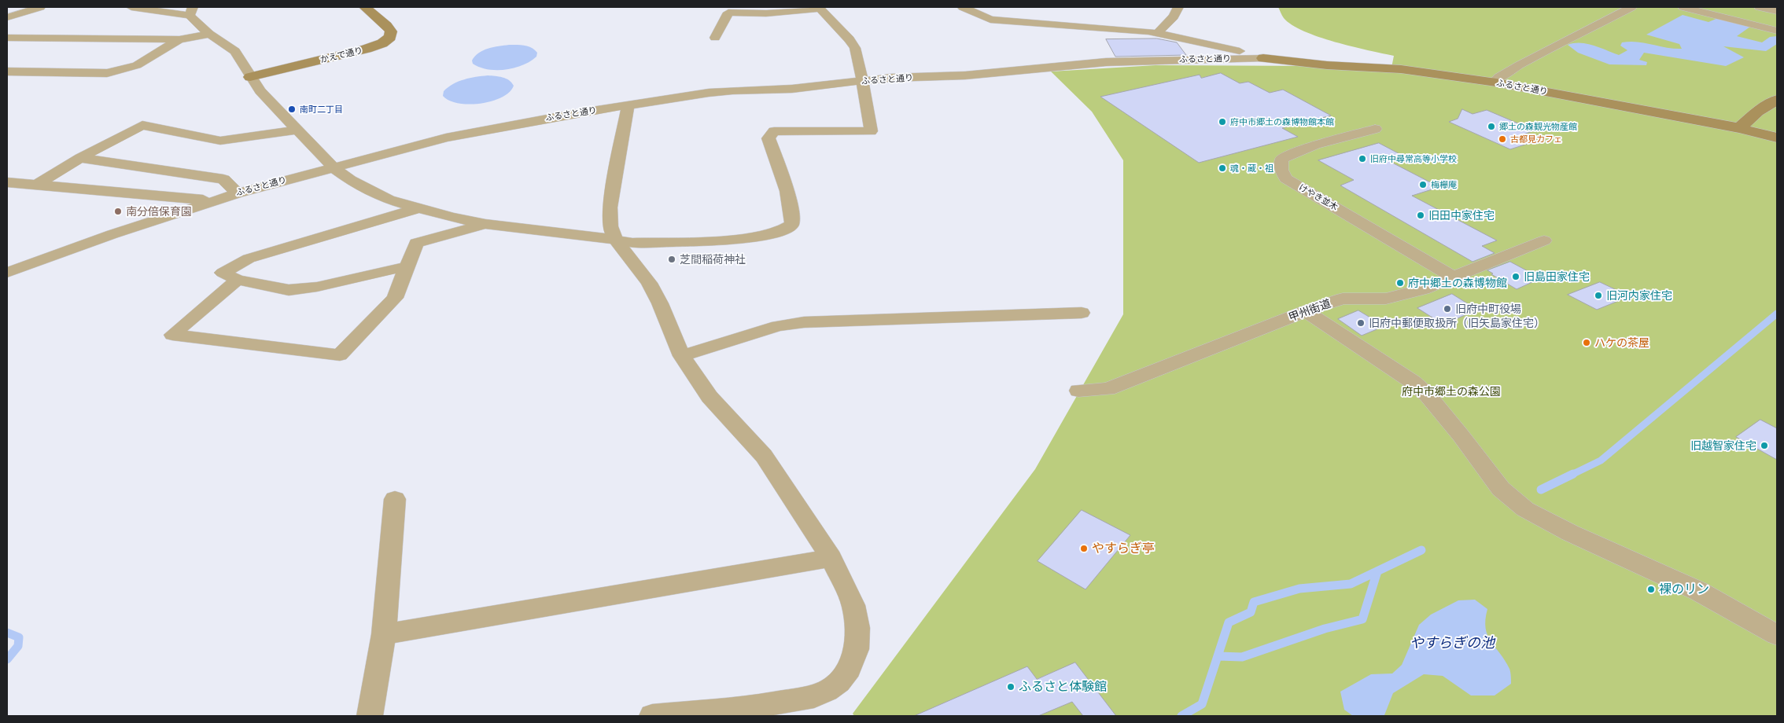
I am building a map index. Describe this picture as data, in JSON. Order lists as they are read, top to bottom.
{
  "streets": {
    "street": [
      "かえで通り",
      "ふるさと通り",
      "けやき並木",
      "甲州街道"
    ]
  },
  "crossings": [
    ["けやき並木", "甲州街道"]
  ],
  "water": ["やすらぎの池"],
  "parks": ["府中市郷土の森公園"],
  "places": [
    "南町二丁目",
    "府中市郷土の森博物館本館",
    "郷土の森観光物産館",
    "古都見カフェ",
    "旧府中尋常高等小学校",
    "魂・蔵・祖",
    "梅欅庵",
    "南分倍保育園",
    "旧田中家住宅",
    "芝間稲荷神社",
    "旧島田家住宅",
    "府中郷土の森博物館",
    "旧河内家住宅",
    "旧府中町役場",
    "旧府中郵便取扱所（旧矢島家住宅）",
    "ハケの茶屋",
    "旧越智家住宅",
    "やすらぎ亭",
    "裸のリン",
    "ふるさと体験館"
  ]
}
